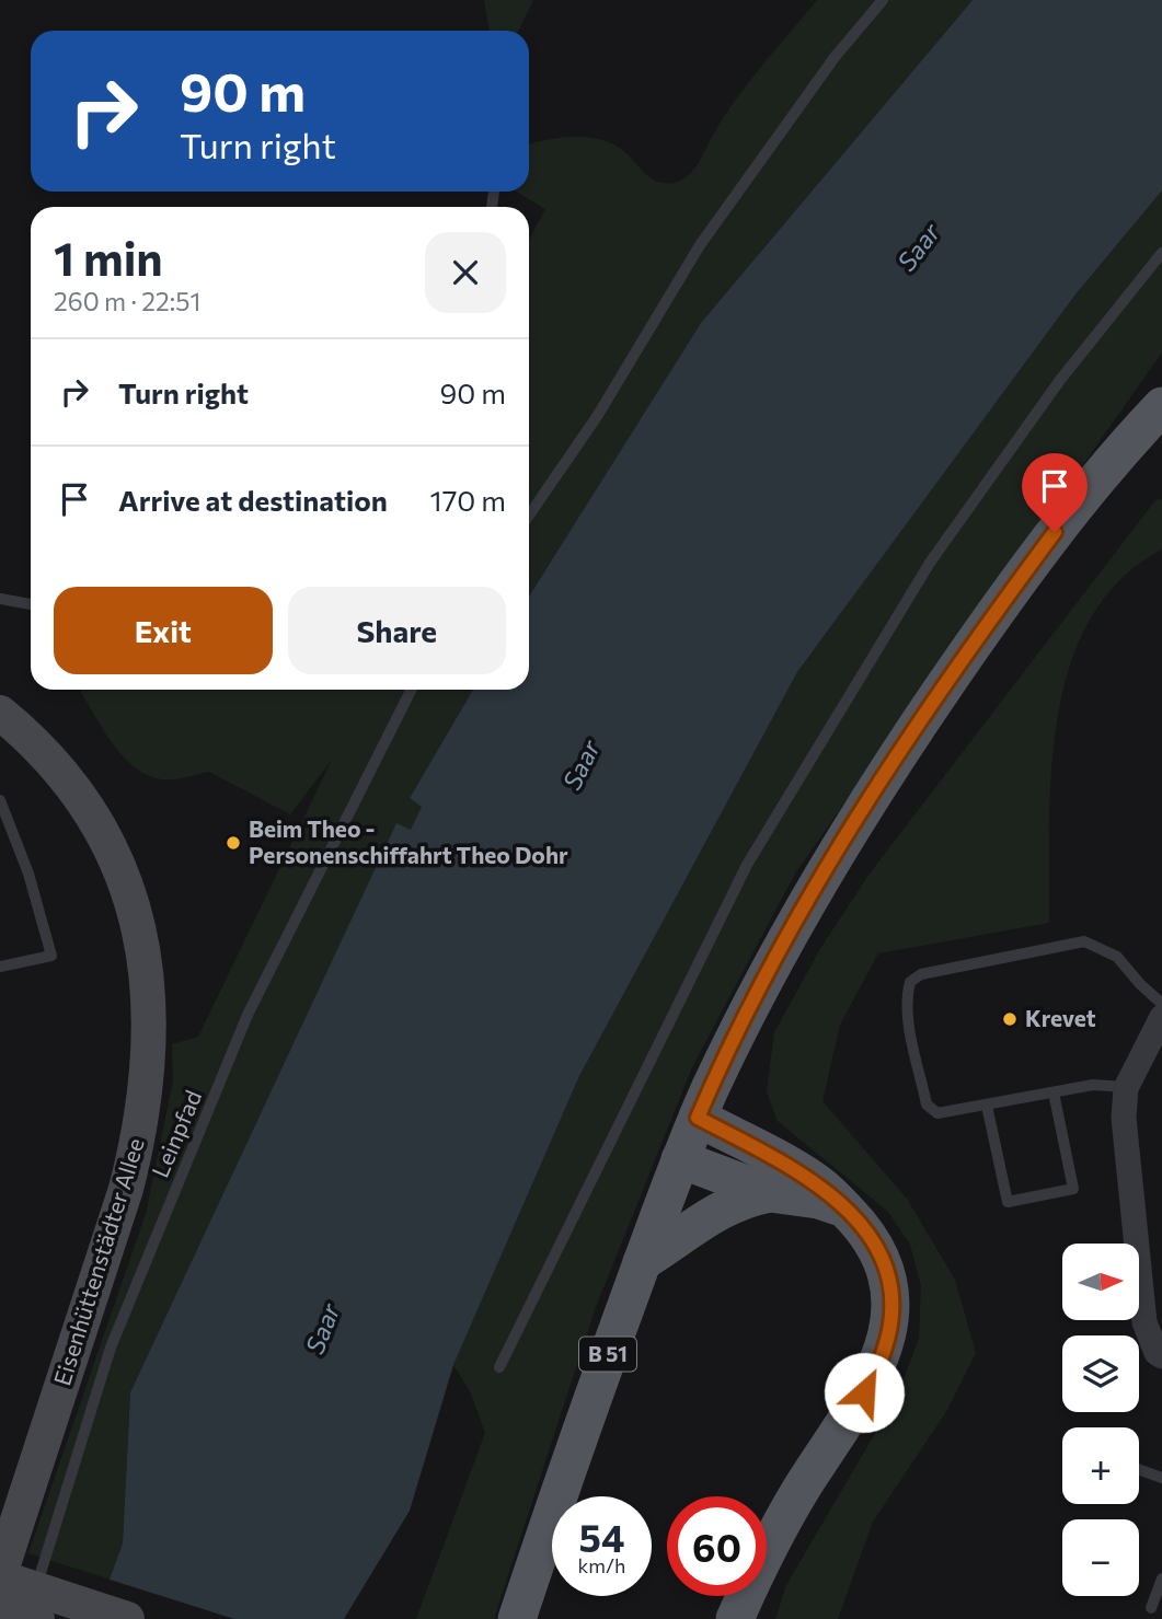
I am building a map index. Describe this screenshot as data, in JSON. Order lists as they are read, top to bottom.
{
  "streets": {
    "main road": ["B 51"],
    "street": ["Eisenhüttenstädter Allee"],
    "lane": ["Leinpfad"]
  },
  "water": ["Saar"],
  "places": ["Beim Theo - Personenschiffahrt Theo Dohr", "Krevet"],
  "north": "right",
  "page": {
    "turn": ["90 m", "Turn right"],
    "heading": ["1 min", "260 m · 22:51"],
    "list": [
      {
        "name": "Turn right",
        "value": "90 m"
      },
      {
        "name": "Arrive at destination",
        "value": "170 m"
      }
    ],
    "buttons": ["Exit", "Share"],
    "map_buttons": ["+", "−"],
    "speed": "54 km/h",
    "limit": "60"
  }
}
